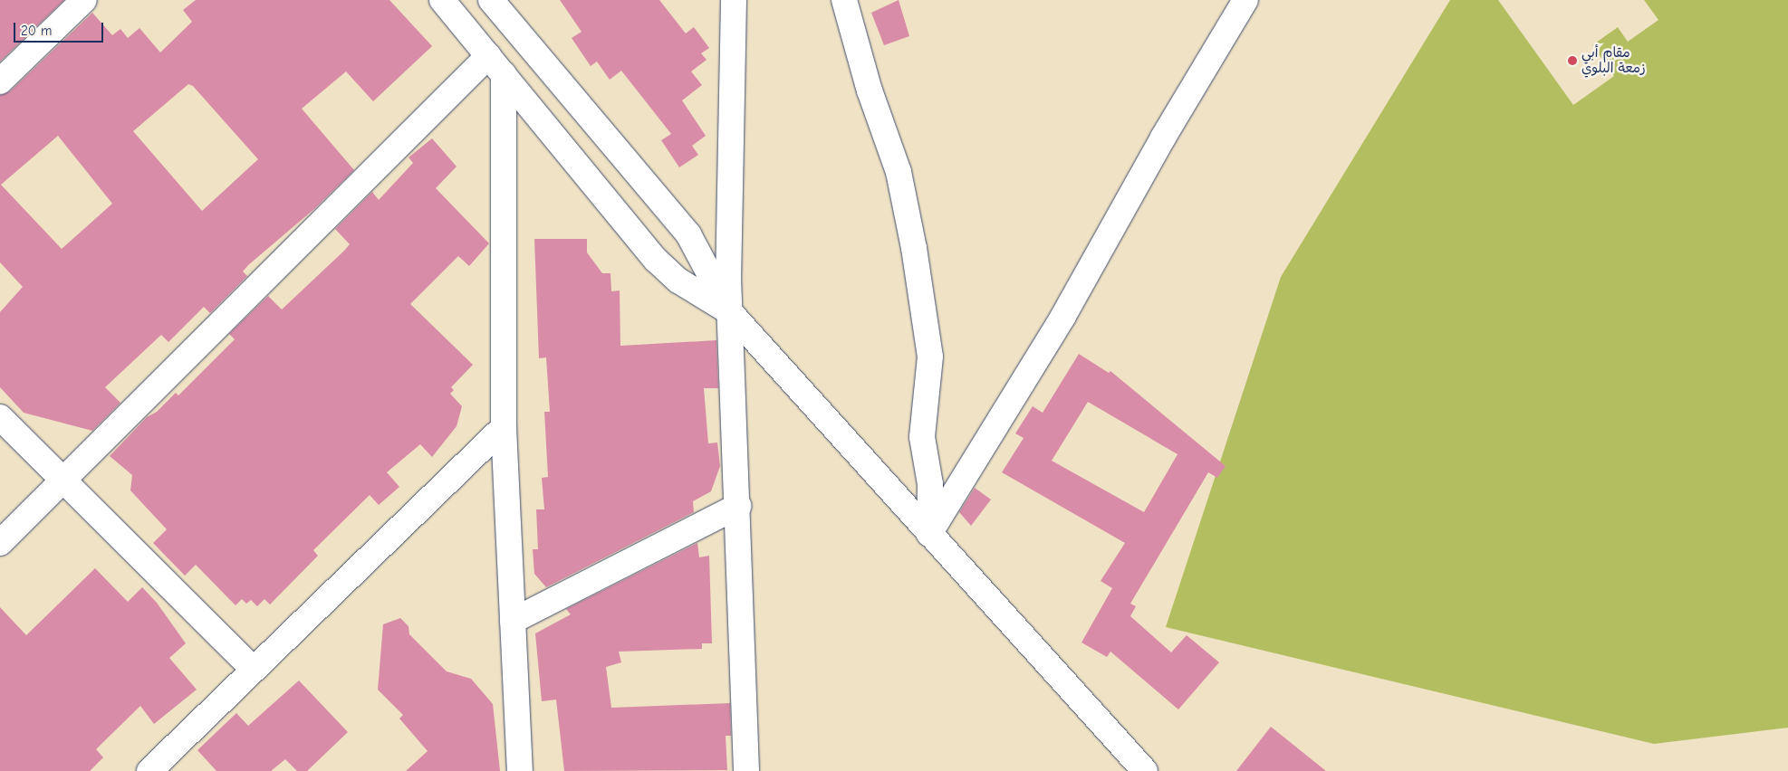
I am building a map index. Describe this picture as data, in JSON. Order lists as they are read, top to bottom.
{
  "places": ["مقام أبي زمعة البلوي"],
  "scale_bar": "20 m"
}
